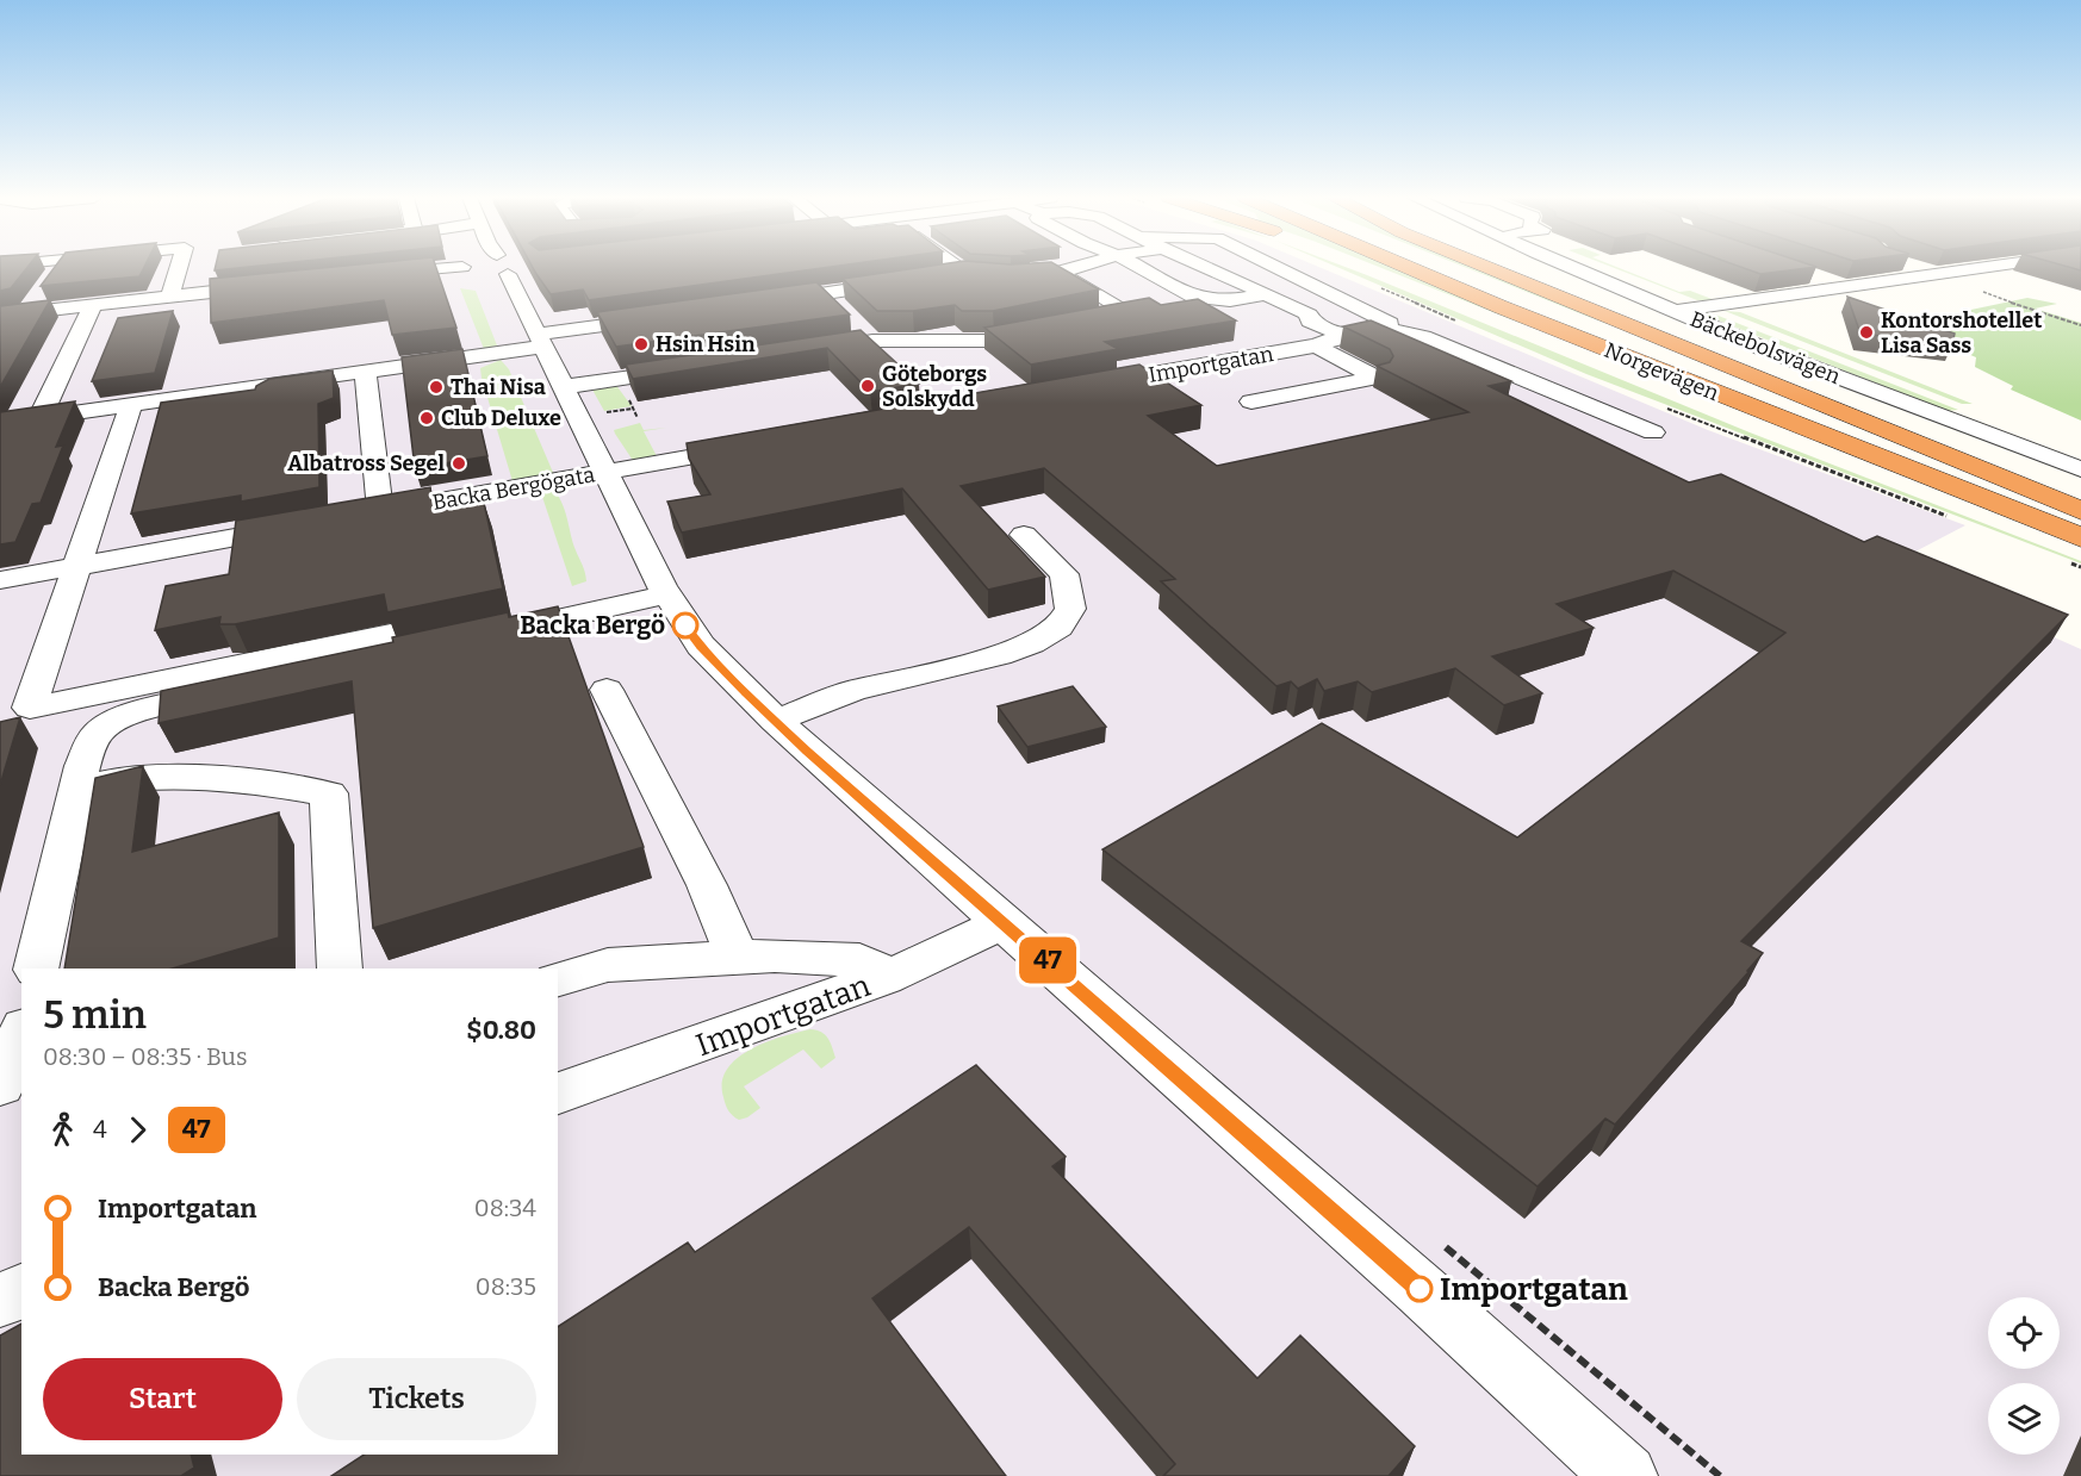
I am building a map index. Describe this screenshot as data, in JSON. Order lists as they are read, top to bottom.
{
  "streets": {
    "highway": ["Norgevägen"],
    "street": ["Bäckebolsvägen", "Importgatan", "Backa Bergögata"]
  },
  "places": [
    "Kontorshotellet Lisa Sass",
    "Hsin Hsin",
    "Göteborgs Solskydd",
    "Thai Nisa",
    "Club Deluxe",
    "Albatross Segel",
    "Backa Bergö",
    "Importgatan"
  ],
  "lines": ["bus line 47"],
  "page": {
    "on_map": "47",
    "heading": ["5 min", "08:30 – 08:35 · Bus", "$0.80"],
    "legs": ["4", "47"],
    "list": [
      {
        "name": "Importgatan",
        "value": "08:34"
      },
      {
        "name": "Backa Bergö",
        "value": "08:35"
      }
    ],
    "buttons": ["Start", "Tickets"]
  }
}
